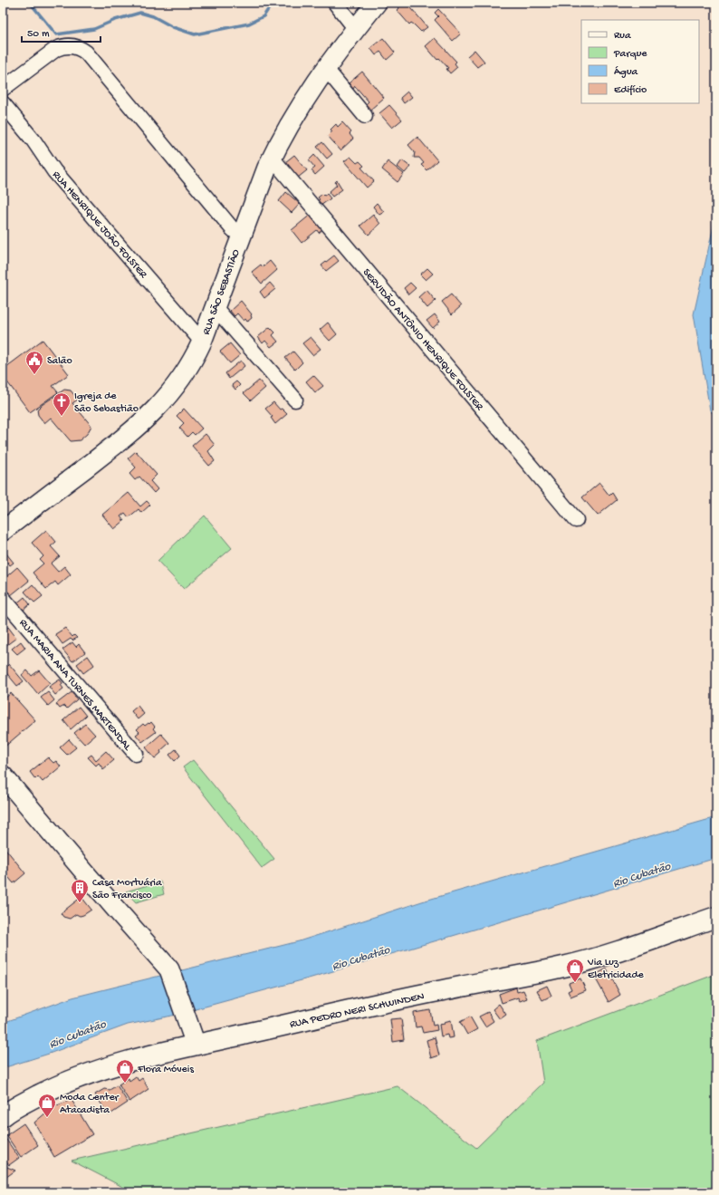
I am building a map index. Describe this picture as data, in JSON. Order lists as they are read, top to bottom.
{
  "streets": {
    "highway": ["RUA PEDRO NERI SCHWINDEN"],
    "main road": ["RUA SÃO SEBASTIÃO"],
    "street": ["RUA HENRIQUE JOÃO FOLSTER", "SERVIDÃO ANTÔNIO HENRIQUE FOLSTER", "RUA MARIA ANA TURNES MARTENDAL"]
  },
  "crossings": [
    ["RUA HENRIQUE JOÃO FOLSTER", "RUA SÃO SEBASTIÃO"],
    ["RUA SÃO SEBASTIÃO", "SERVIDÃO ANTÔNIO HENRIQUE FOLSTER"]
  ],
  "water": ["Rio Cubatão"],
  "places": {
    "public building": ["Salão"],
    "church": ["Igreja de São Sebastião"],
    "building": ["Casa Mortuária São Francisco"],
    "shop": ["Via Luz Eletricidade", "Flora Móveis", "Moda Center Atacadista"]
  },
  "legend": [
    "Rua",
    "Parque",
    "Água",
    "Edifício"
  ],
  "scale_bar": "50 m"
}
